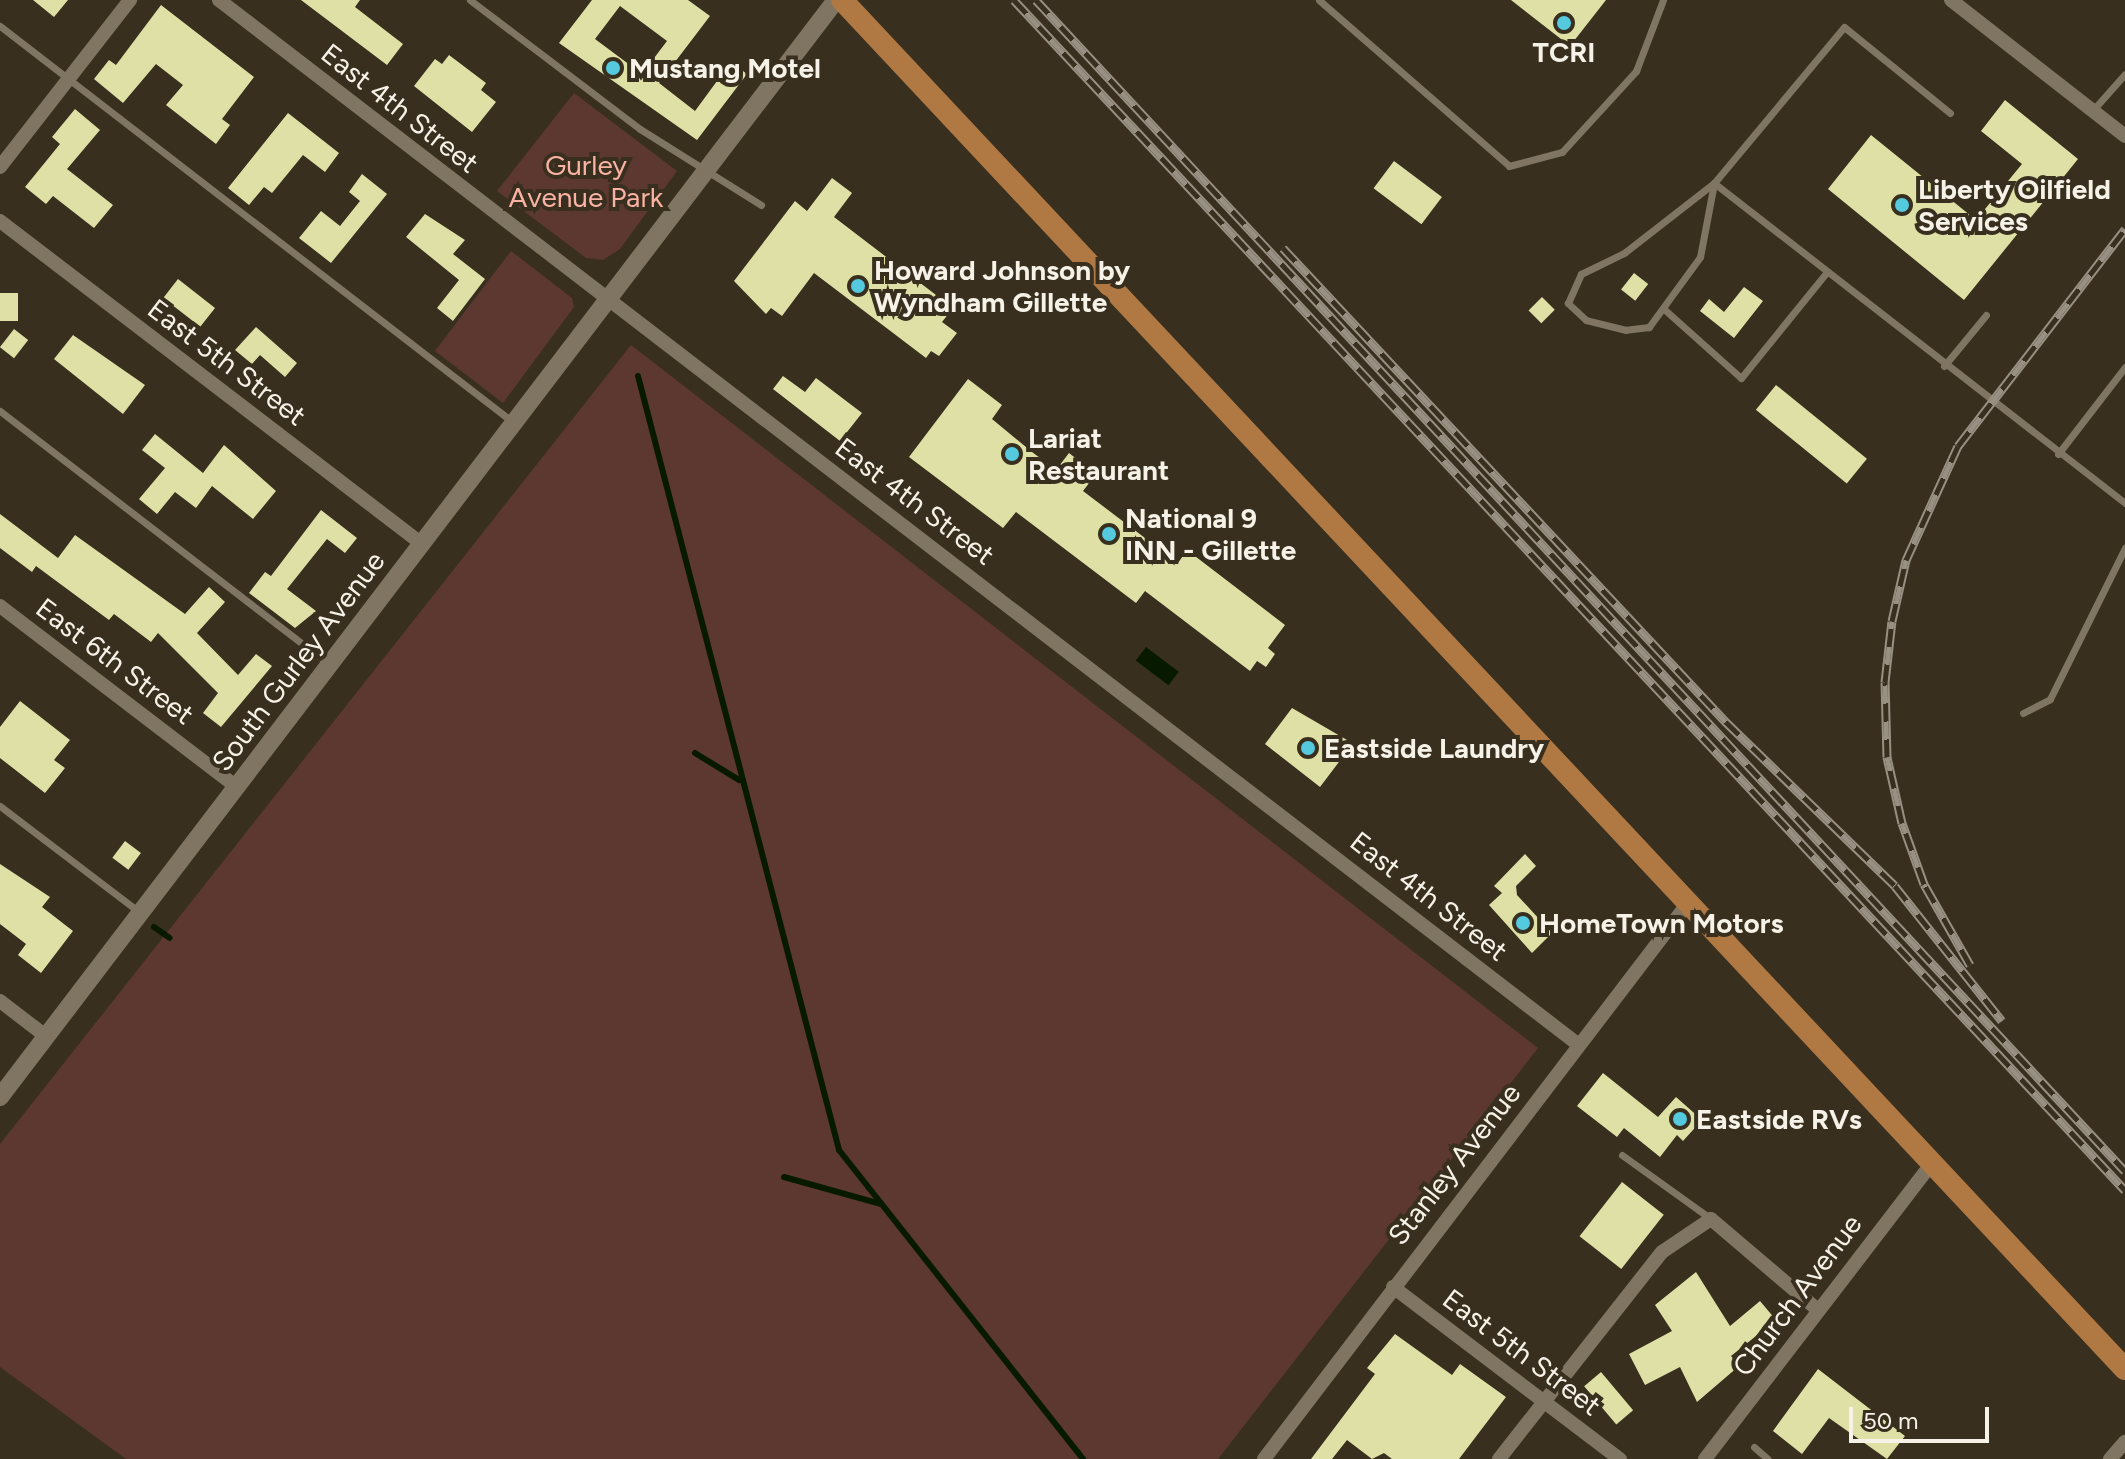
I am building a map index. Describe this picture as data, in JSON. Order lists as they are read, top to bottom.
{
  "streets": {
    "street": [
      "East 4th Street",
      "East 5th Street",
      "East 6th Street",
      "South Gurley Avenue",
      "Stanley Avenue",
      "Church Avenue"
    ]
  },
  "crossings": [
    ["East 4th Street", "South Gurley Avenue"],
    ["East 4th Street", "Stanley Avenue"],
    ["East 5th Street", "South Gurley Avenue"],
    ["East 5th Street", "Stanley Avenue"],
    ["East 6th Street", "South Gurley Avenue"]
  ],
  "parks": ["Gurley Avenue Park"],
  "places": [
    "TCRI",
    "Mustang Motel",
    "Liberty Oilfield Services",
    "Howard Johnson by Wyndham Gillette",
    "Lariat Restaurant",
    "National 9 INN - Gillette",
    "Eastside Laundry",
    "HomeTown Motors",
    "Eastside RVs"
  ],
  "scale_bar": "50 m"
}
